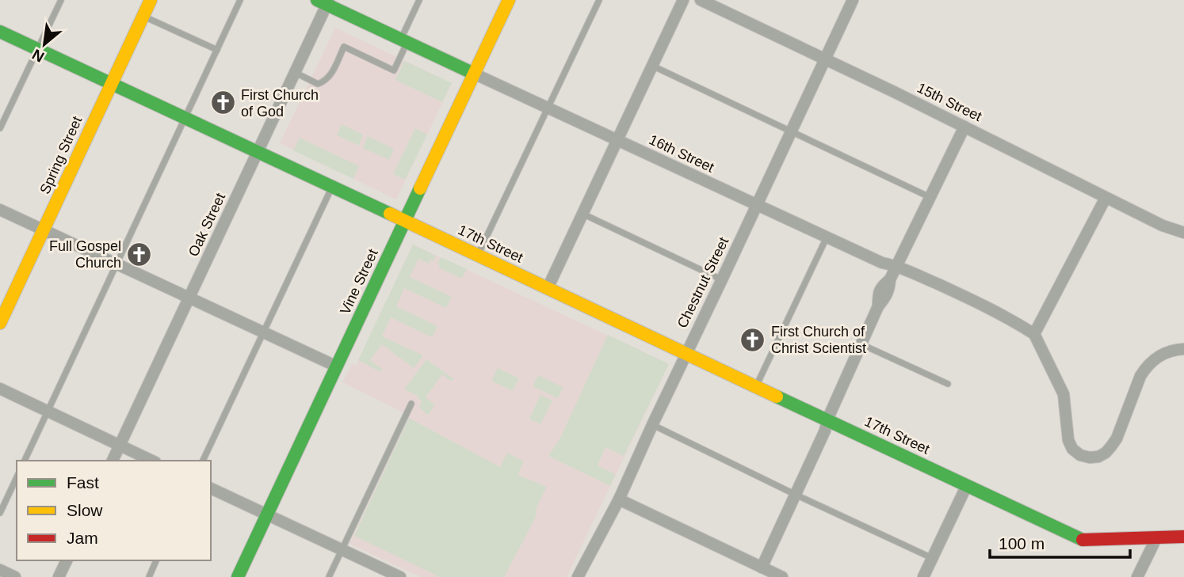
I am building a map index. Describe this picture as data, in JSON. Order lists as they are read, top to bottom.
{
  "streets": {
    "street": [
      "15th Street",
      "16th Street",
      "Spring Street",
      "Oak Street",
      "17th Street",
      "Vine Street",
      "Chestnut Street"
    ]
  },
  "crossings": [
    ["15th Street", "Chestnut Street"],
    ["16th Street", "Oak Street"],
    ["16th Street", "Vine Street"],
    ["16th Street", "Chestnut Street"],
    ["Spring Street", "17th Street"],
    ["Oak Street", "17th Street"],
    ["17th Street", "Vine Street"],
    ["17th Street", "Chestnut Street"]
  ],
  "places": {
    "church": ["First Church of God", "Full Gospel Church", "First Church of Christ Scientist"]
  },
  "legend": ["Fast", "Slow", "Jam"],
  "scale_bar": "100 m",
  "north": "bottom left"
}
